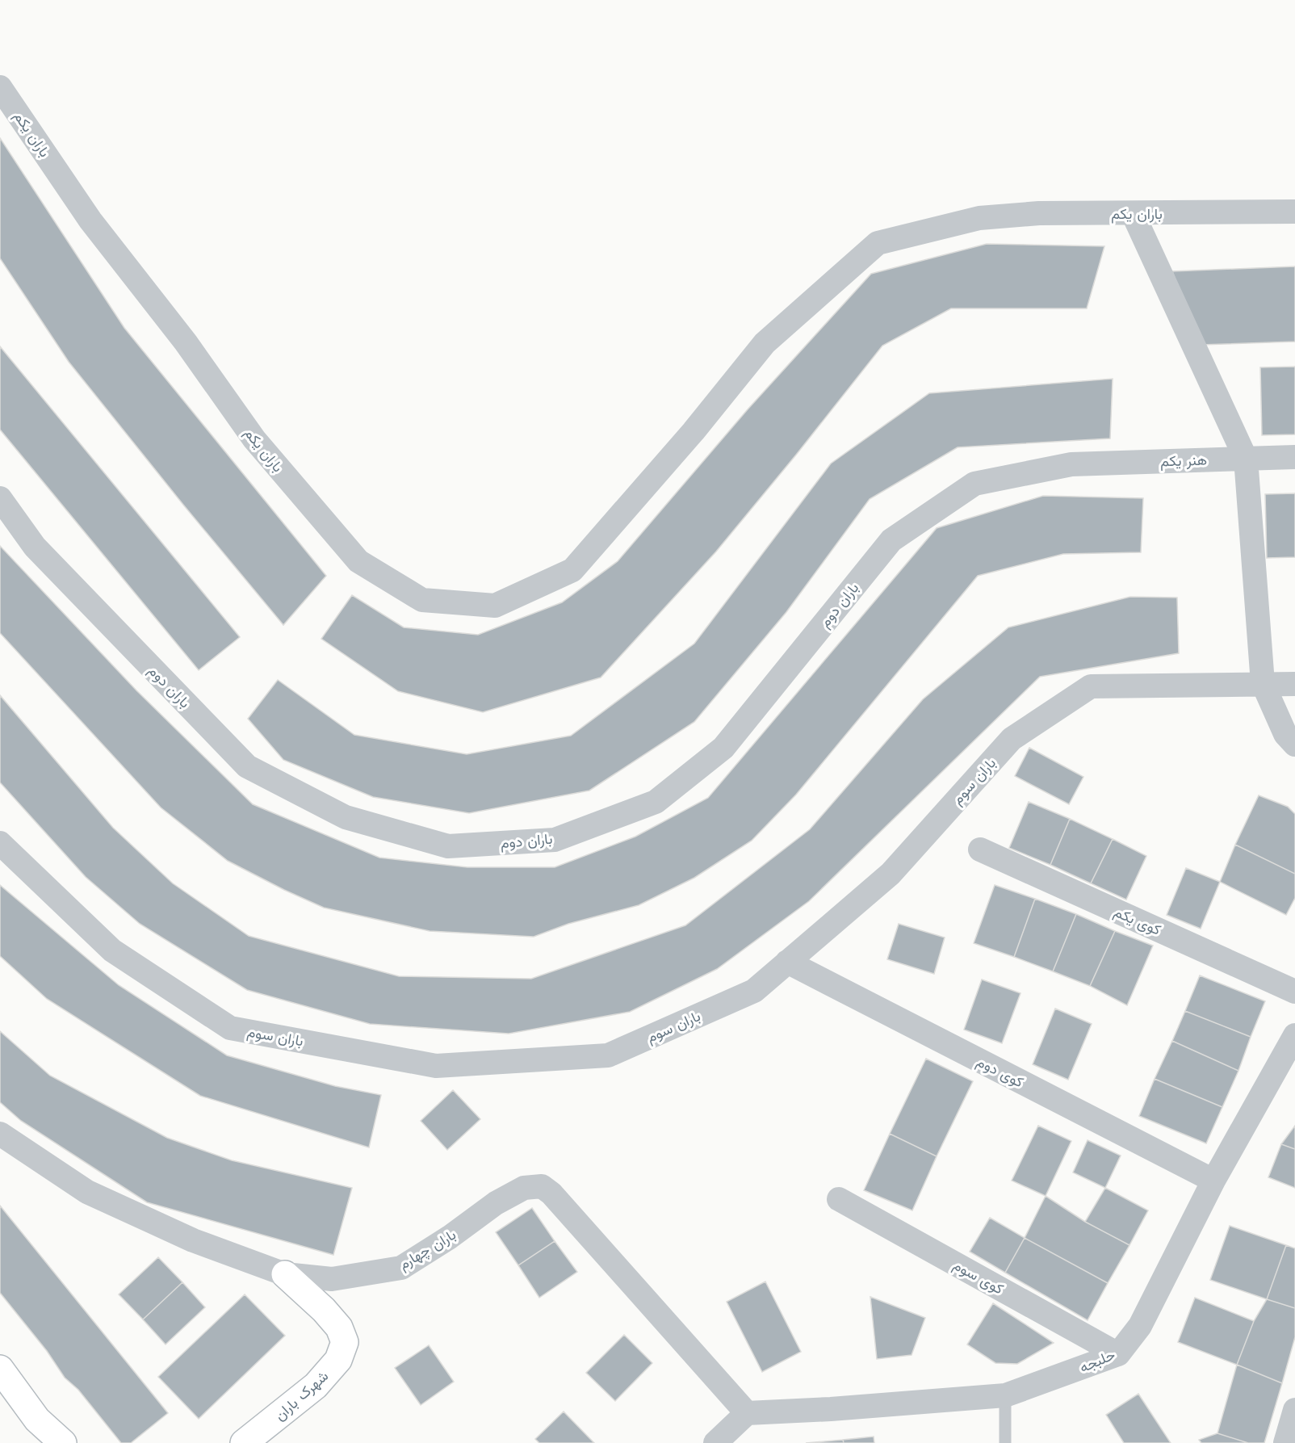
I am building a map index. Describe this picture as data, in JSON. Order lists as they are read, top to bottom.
{
  "streets": {
    "street": [
      "باران یکم",
      "هنر یکم",
      "باران دوم",
      "باران سوم",
      "کوی یکم",
      "کوی دوم",
      "باران چهارم",
      "کوی سوم",
      "حلبجه",
      "شهرک باران"
    ]
  },
  "crossings": [
    ["هنر یکم", "باران دوم"],
    ["باران سوم", "کوی دوم"],
    ["کوی دوم", "حلبجه"],
    ["باران چهارم", "حلبجه"],
    ["باران چهارم", "شهرک باران"],
    ["کوی سوم", "حلبجه"]
  ]
}
